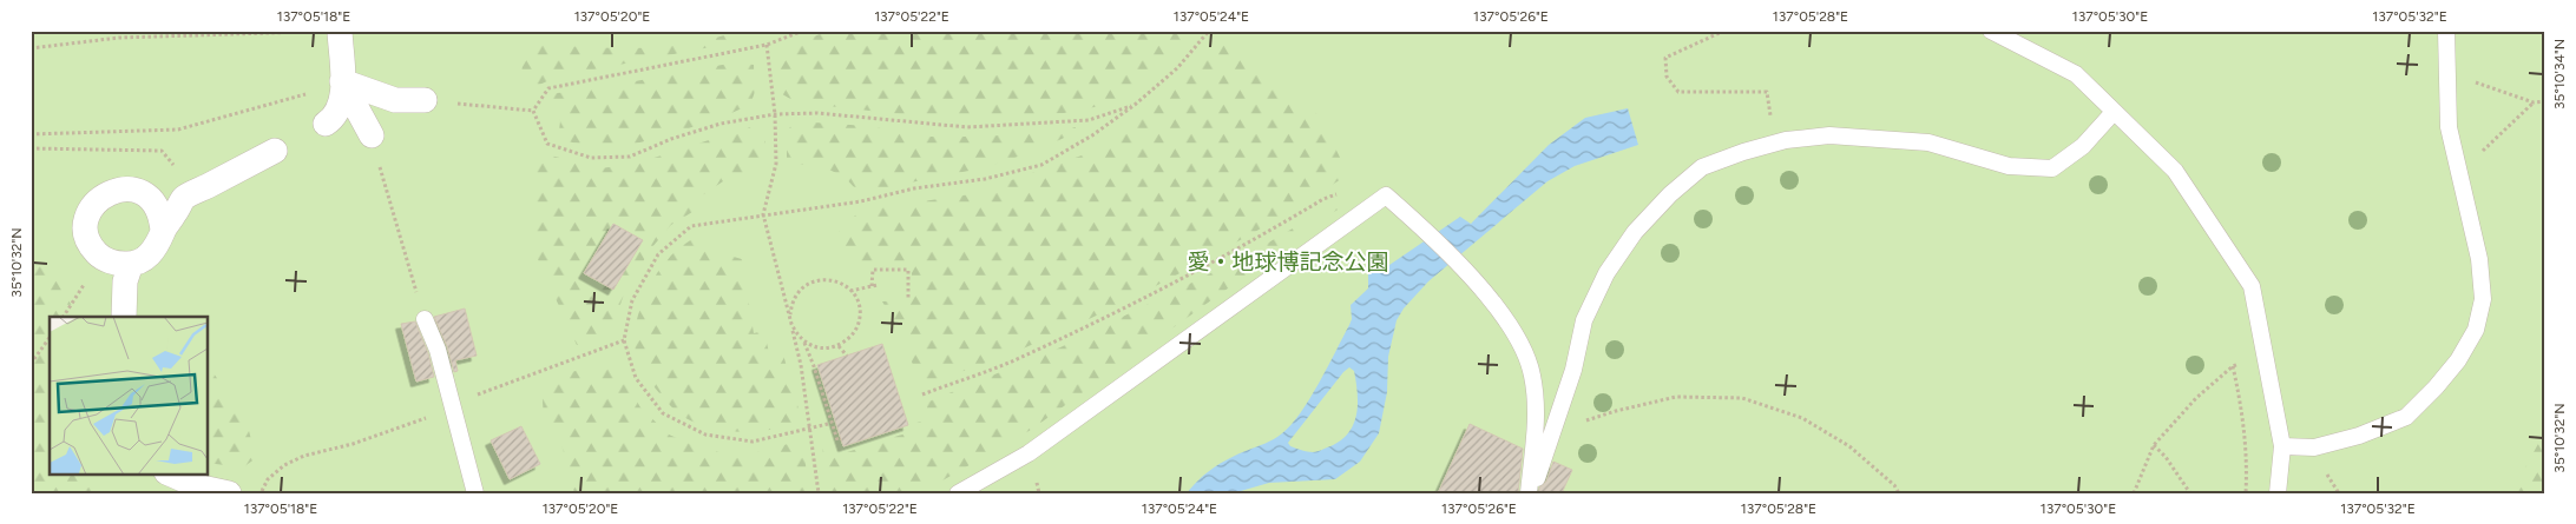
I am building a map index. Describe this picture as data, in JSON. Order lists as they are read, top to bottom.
{
  "parks": ["愛・地球博記念公園"],
  "coordinates": [
    "137°05'18\"E",
    "137°05'20\"E",
    "137°05'22\"E",
    "137°05'24\"E",
    "137°05'26\"E",
    "137°05'28\"E",
    "137°05'30\"E",
    "137°05'32\"E",
    "35°10'34\"N",
    "35°10'32\"N"
  ]
}
